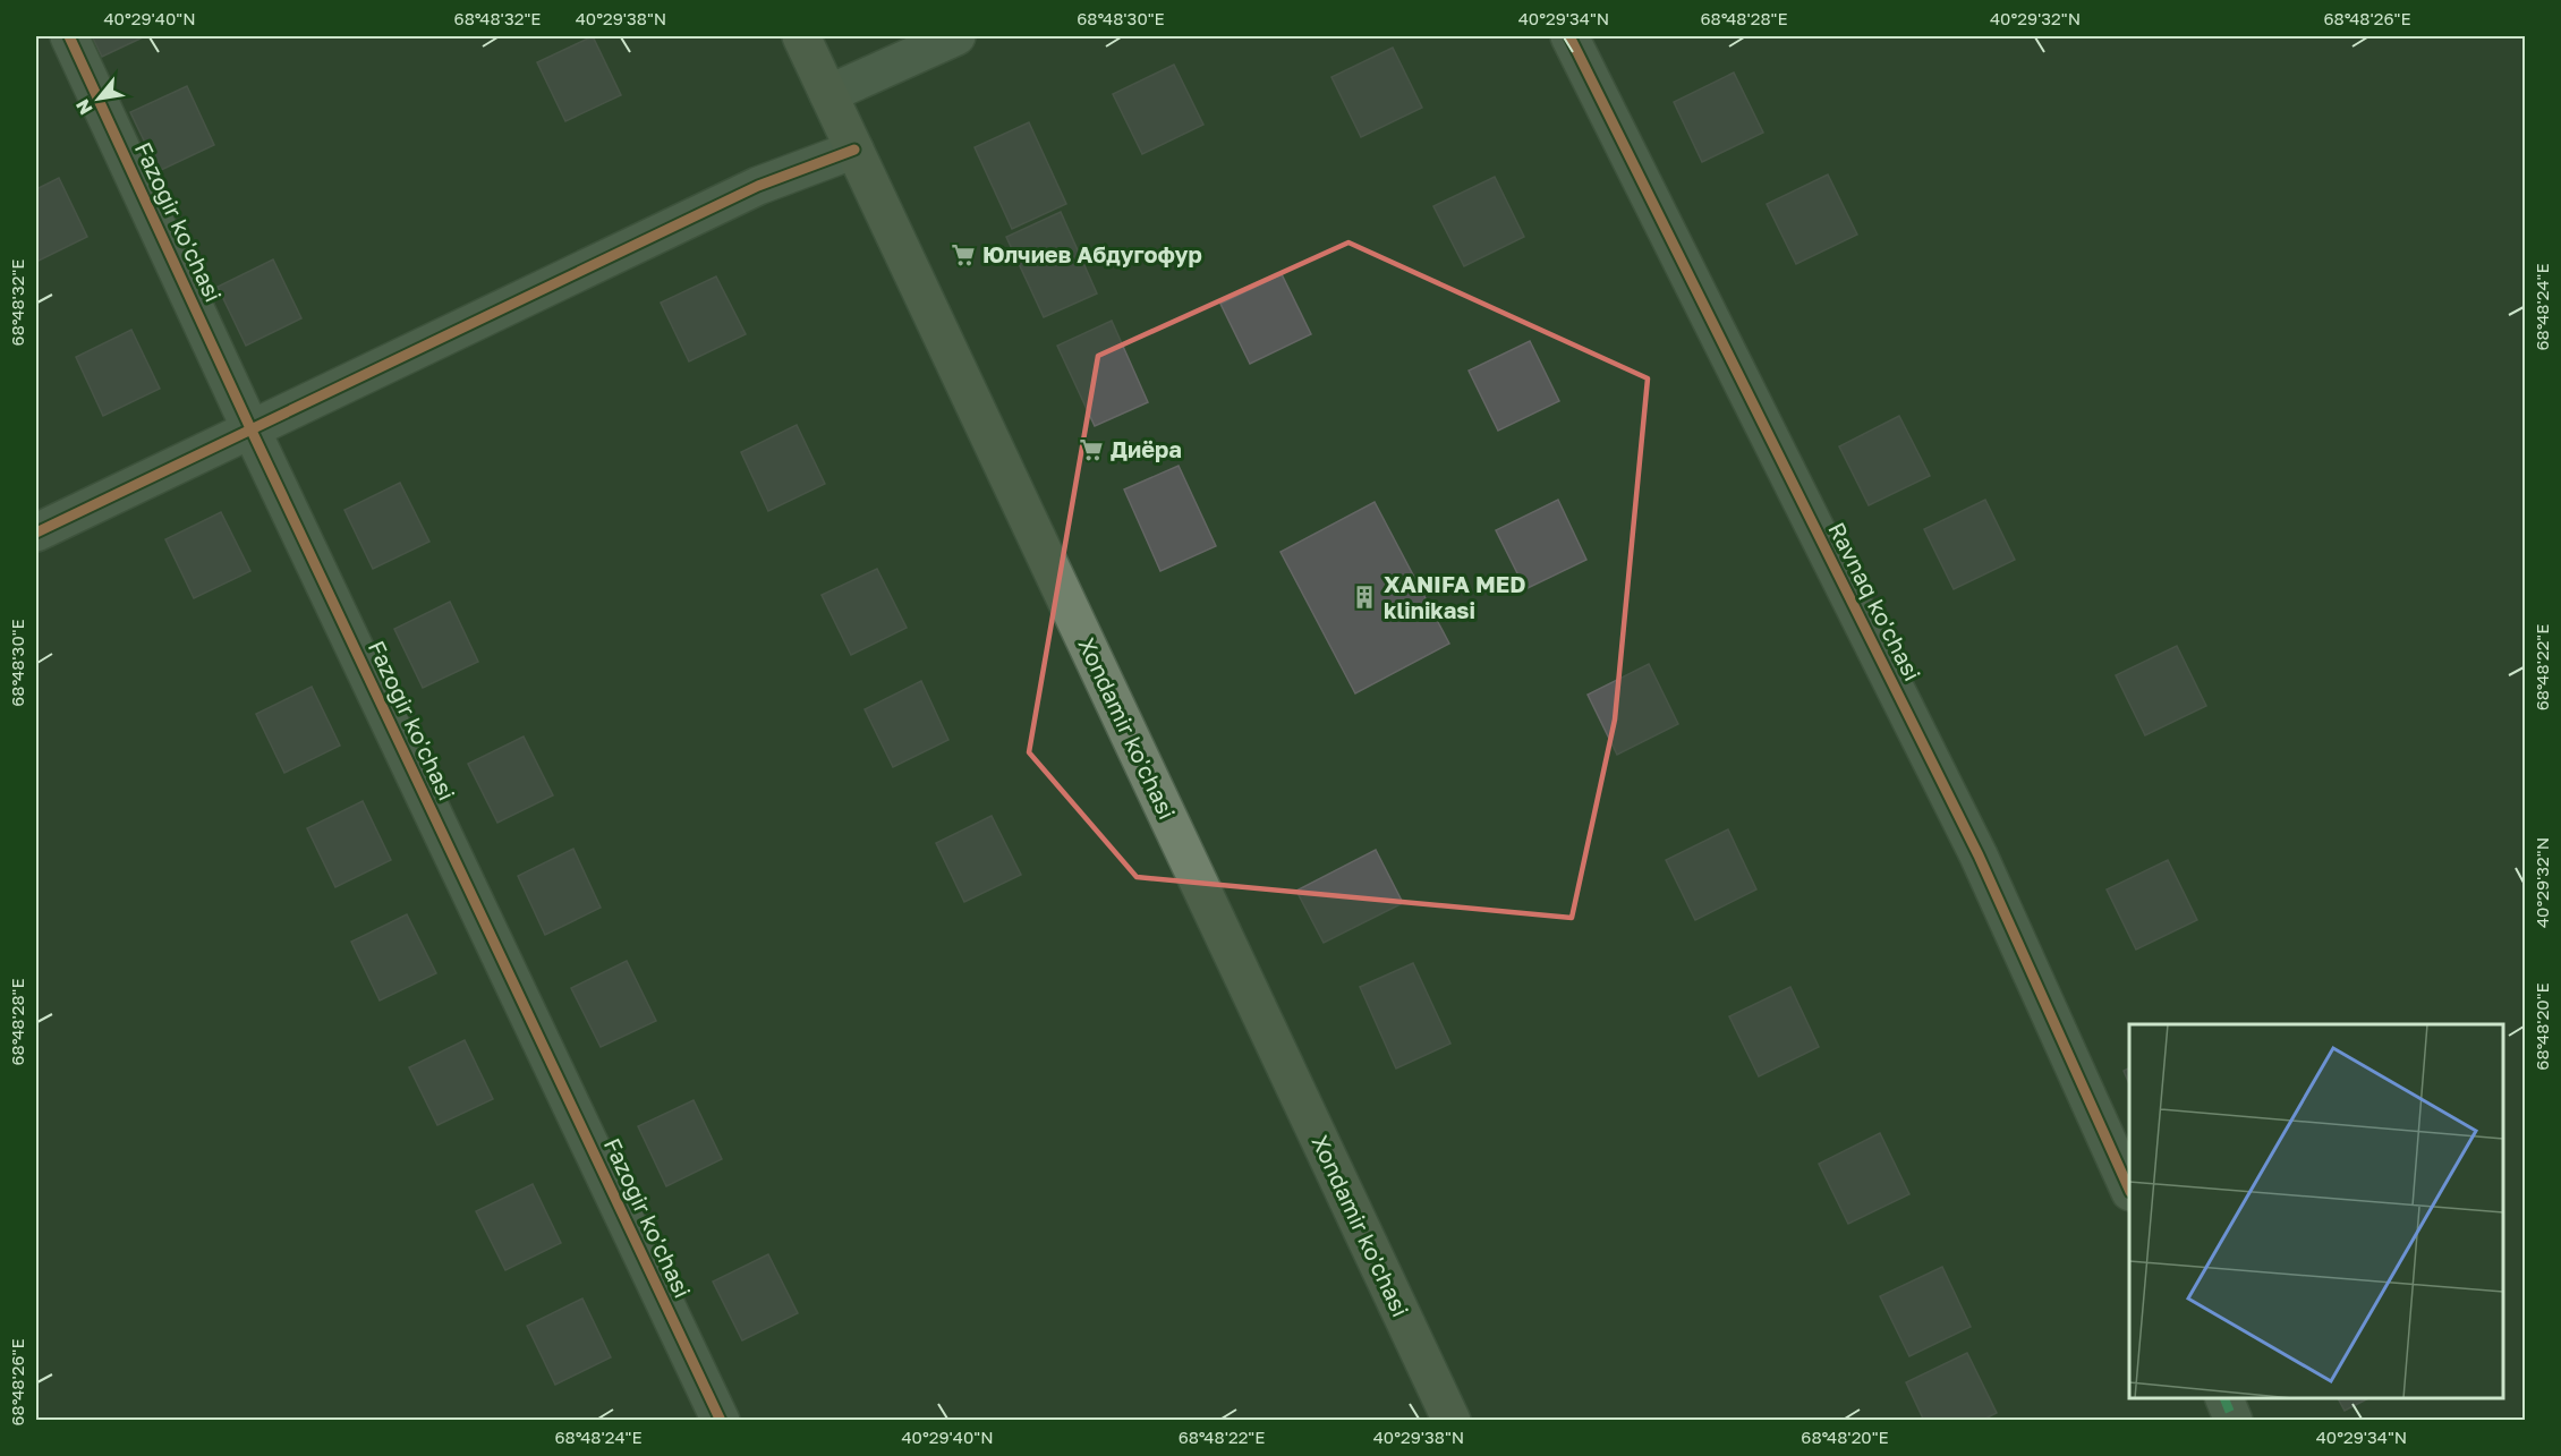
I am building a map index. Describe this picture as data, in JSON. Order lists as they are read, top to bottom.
{
  "streets": {
    "main road": ["Xondamir ko'chasi"],
    "street": ["Fazogir ko'chasi", "Ravnaq ko'chasi"]
  },
  "places": {
    "supermarket": ["Юлчиев Абдугофур", "Диёра"],
    "building": ["XANIFA MED klinikasi"]
  },
  "north": "bottom left",
  "coordinates": [
    "40°29'40\"N",
    "68°48'32\"E",
    "40°29'38\"N",
    "68°48'30\"E",
    "40°29'34\"N",
    "68°48'28\"E",
    "40°29'32\"N",
    "68°48'26\"E",
    "68°48'24\"E",
    "68°48'22\"E",
    "68°48'20\"E"
  ]
}
